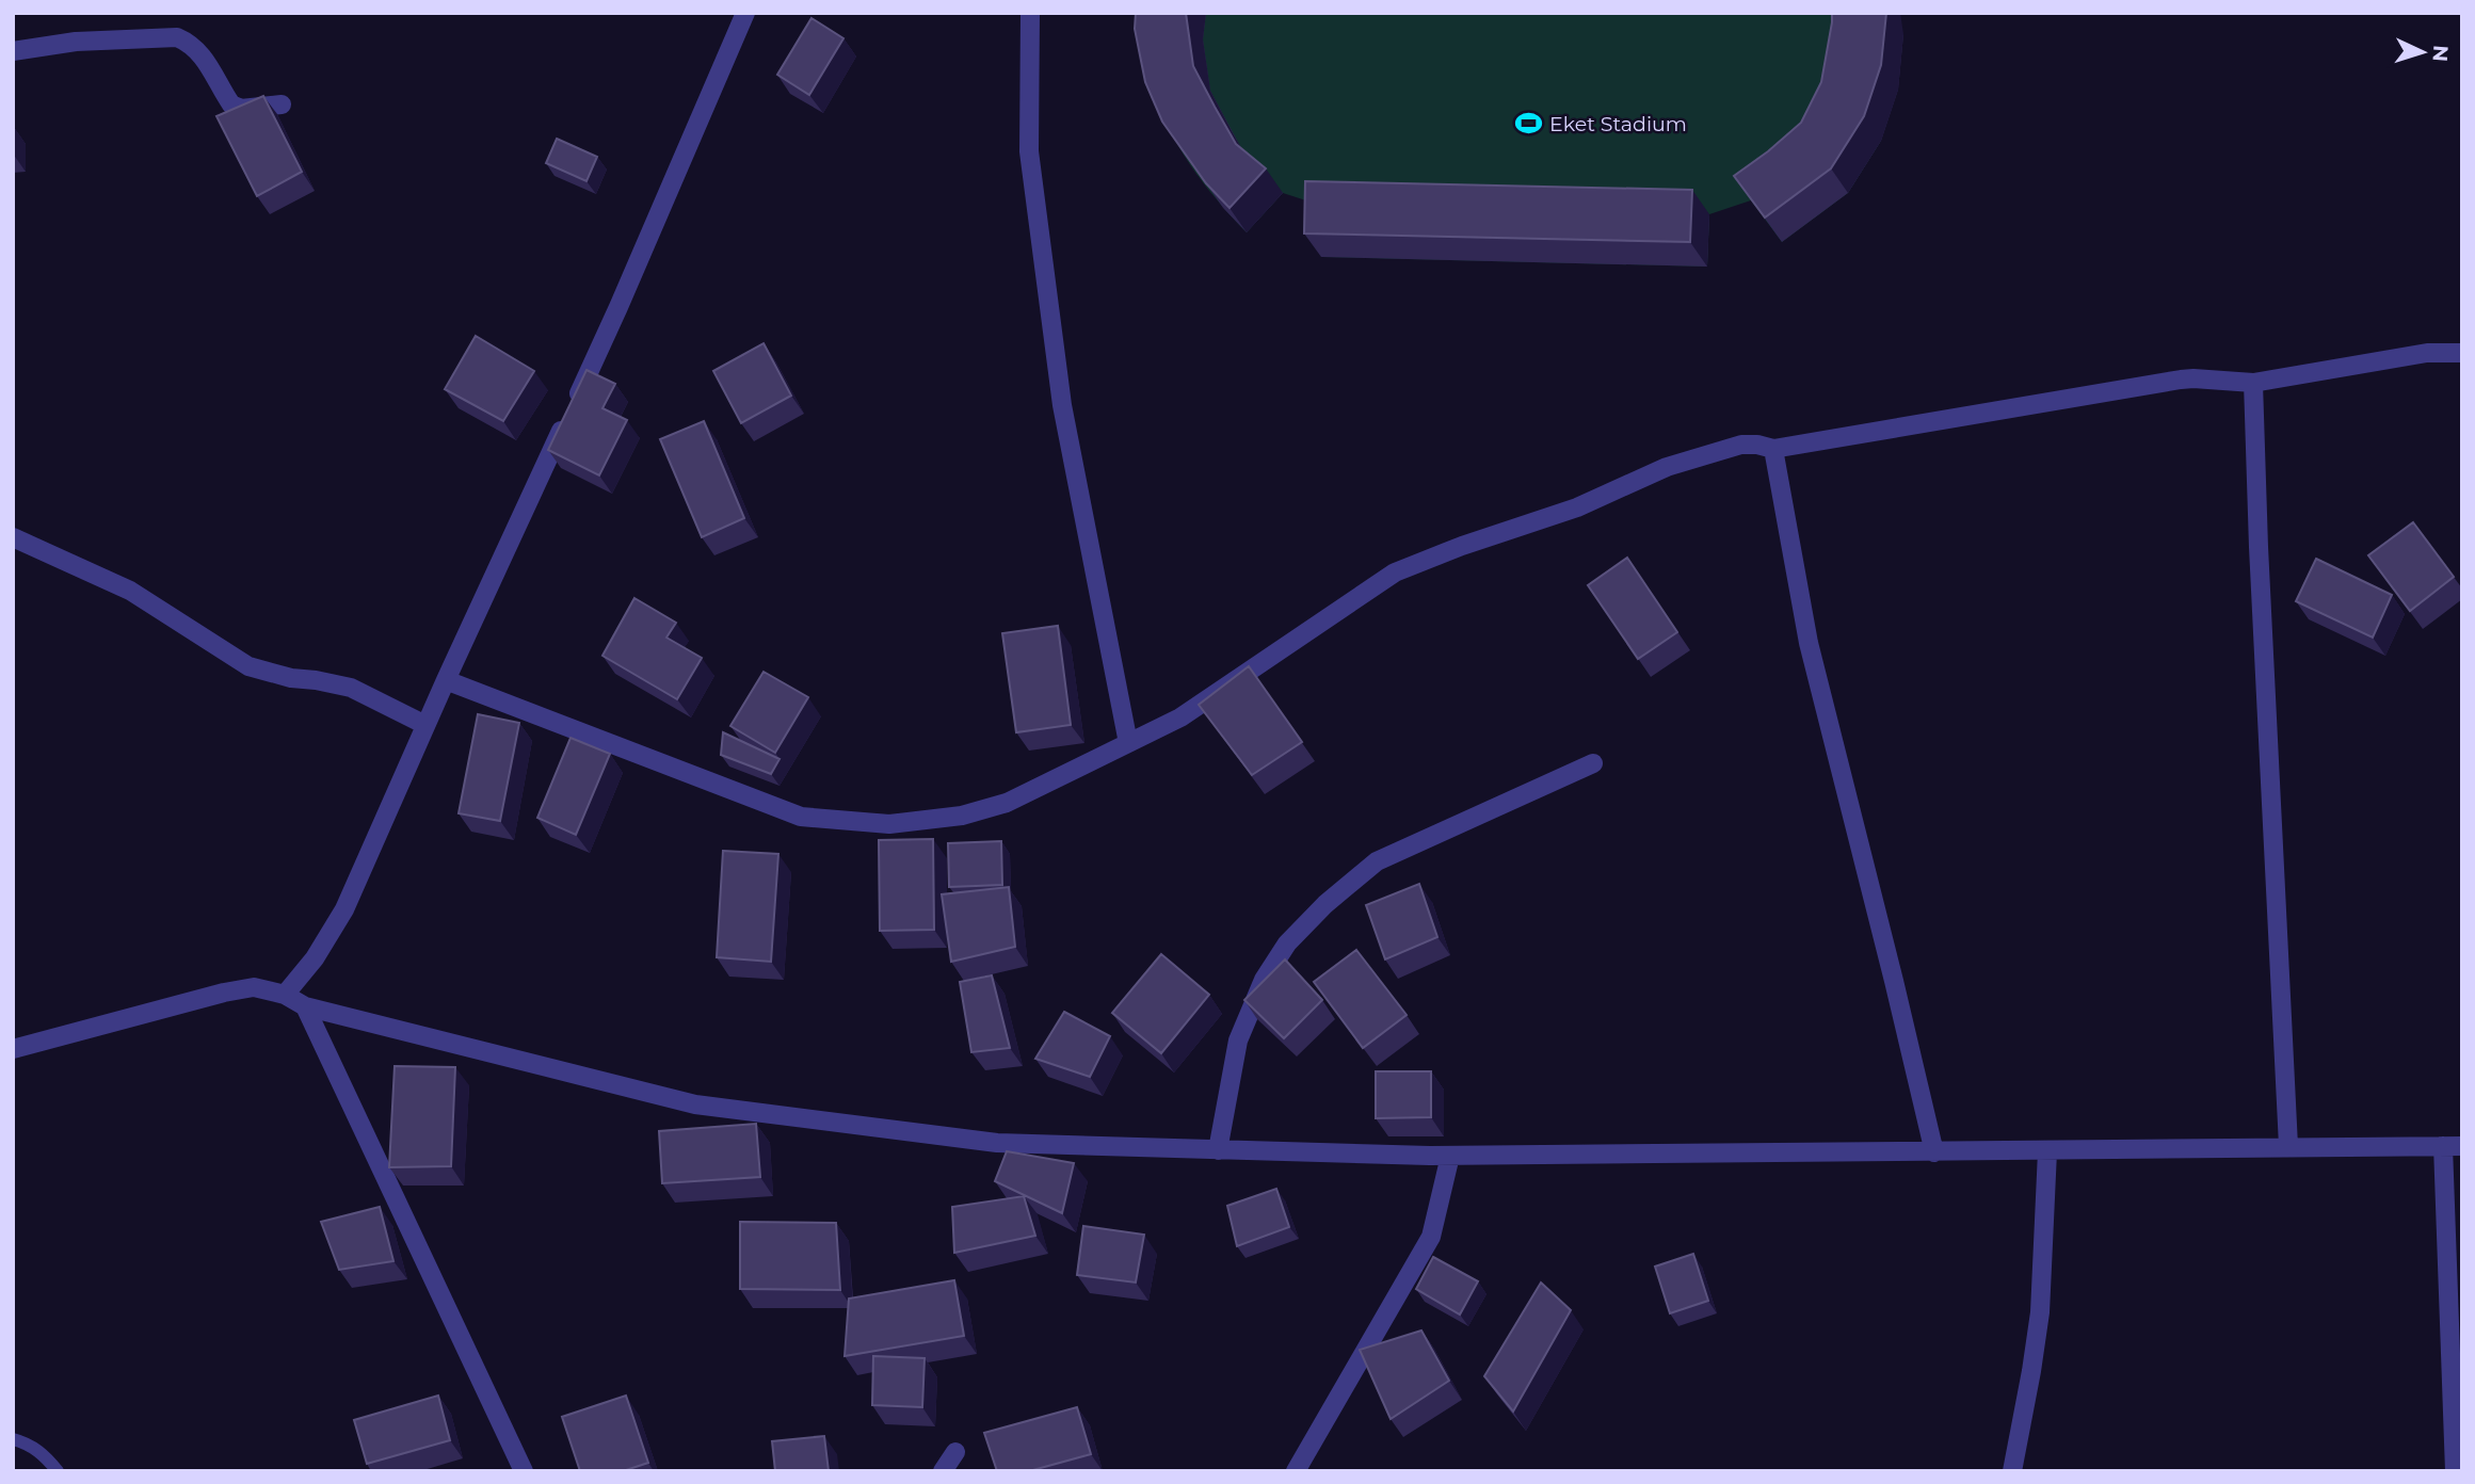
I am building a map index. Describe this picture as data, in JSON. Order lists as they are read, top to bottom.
{
  "places": {
    "sports": ["Eket Stadium"]
  },
  "north": "right"
}
